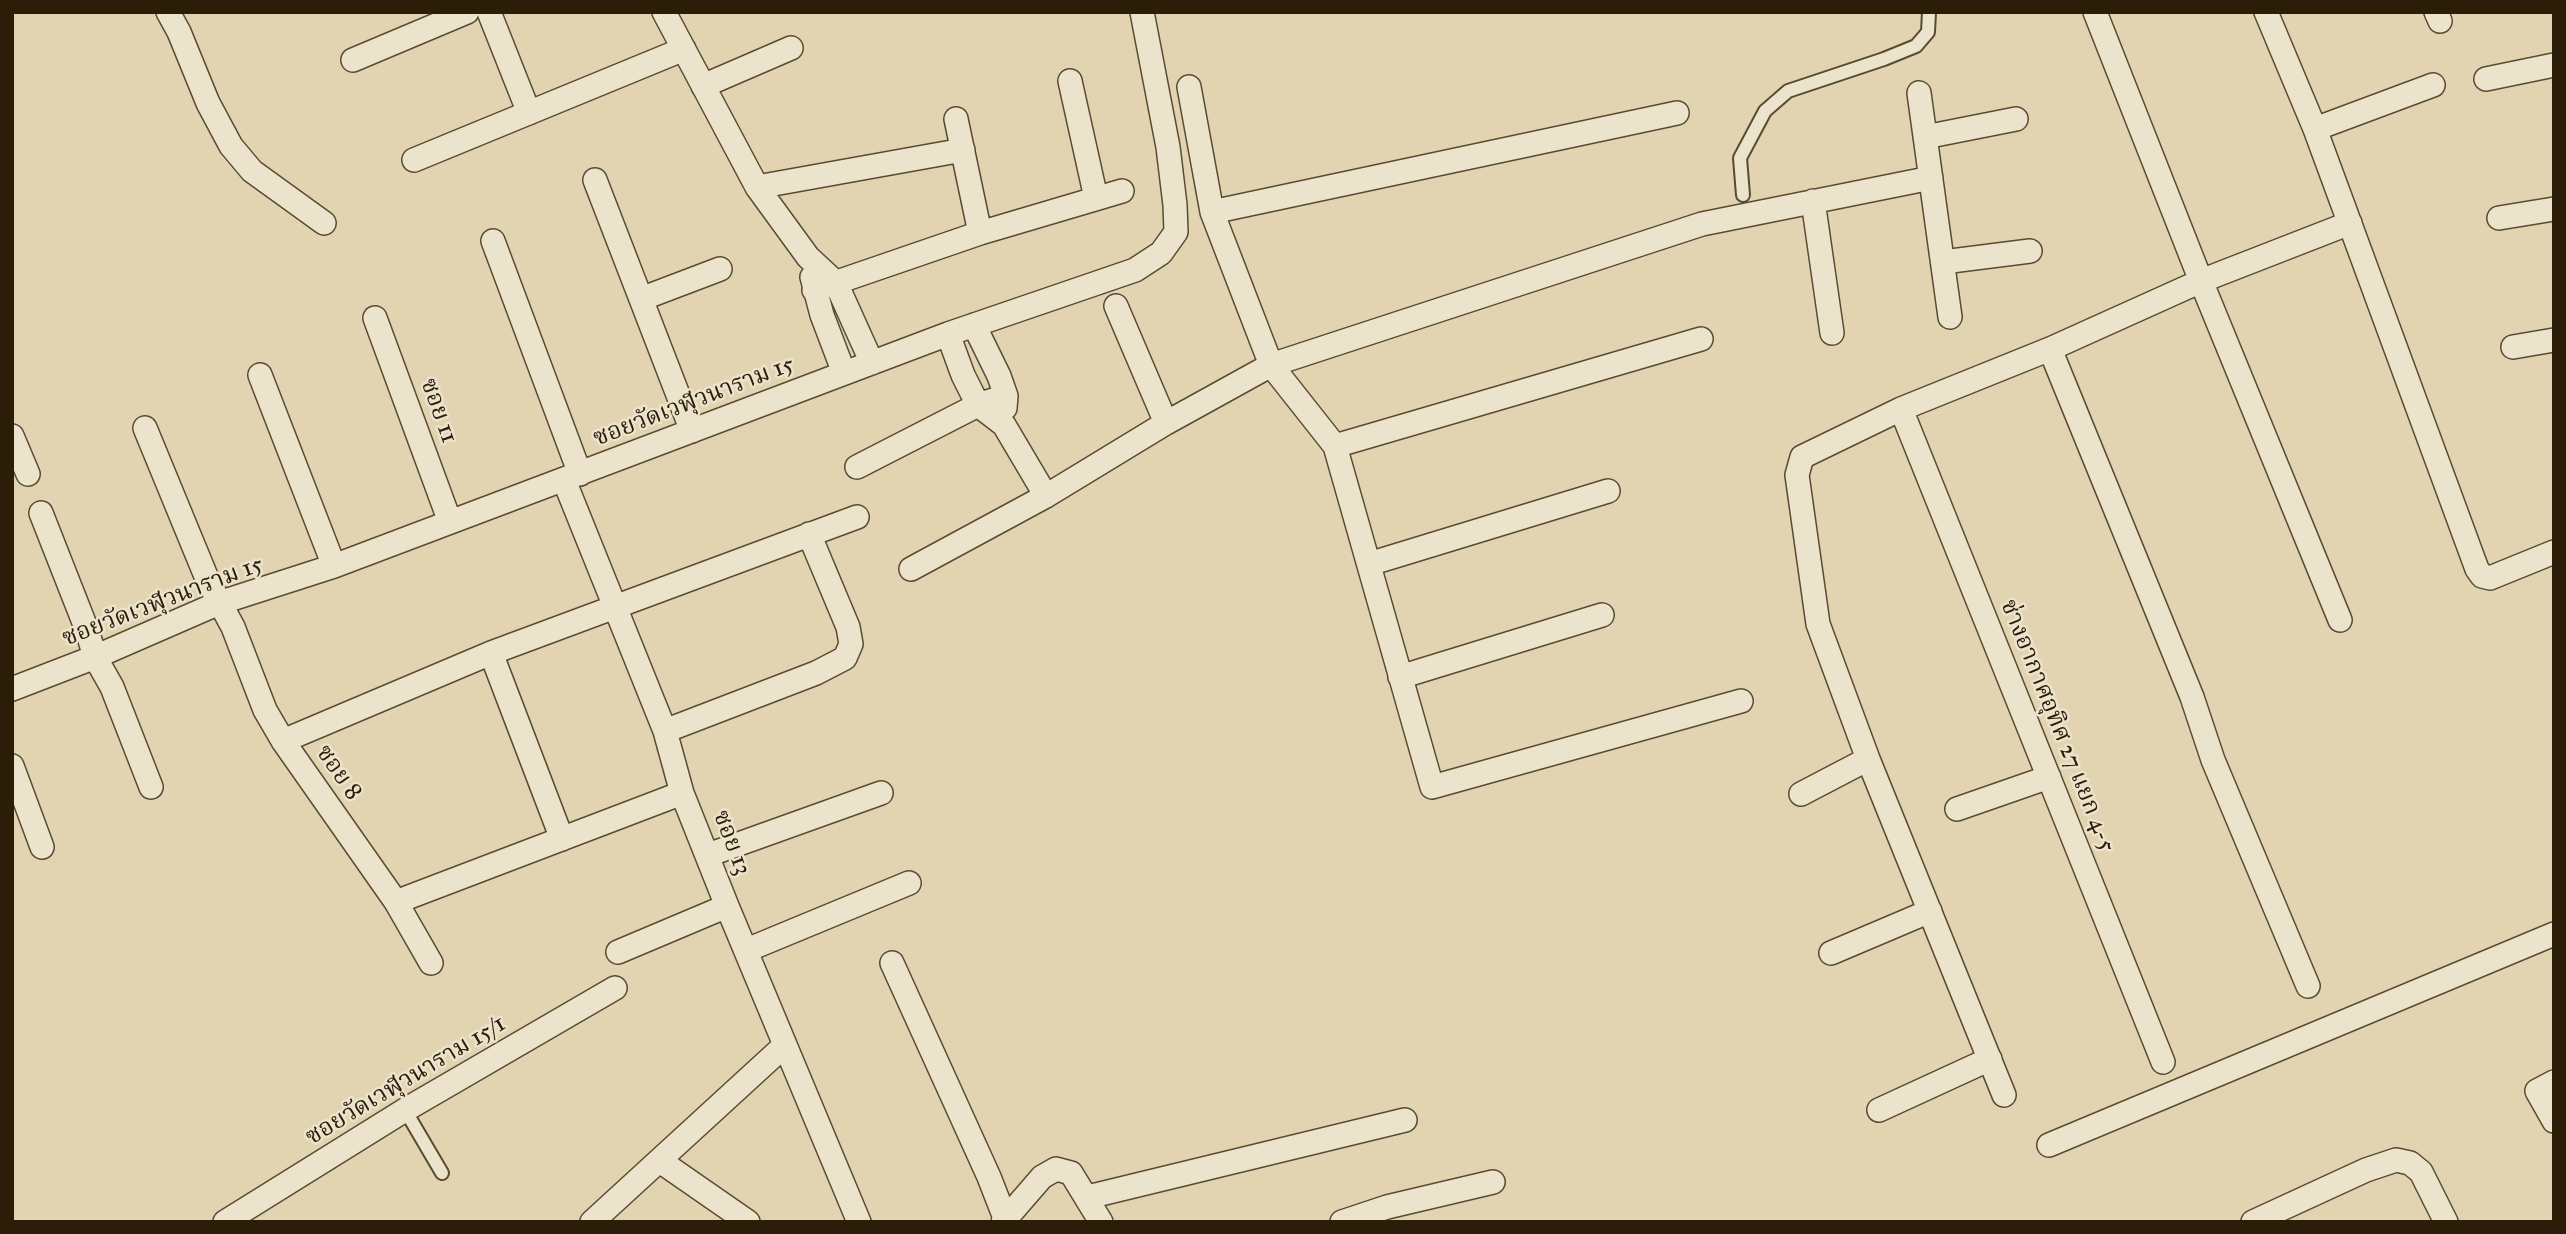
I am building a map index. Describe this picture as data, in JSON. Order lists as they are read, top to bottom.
{
  "streets": {
    "street": [
      "ซอยวัดเวฬุวนาราม 15",
      "ซอย 11",
      "ช่างอากาศอุทิศ 27 แยก 4-5",
      "ซอย 8",
      "ซอย 13",
      "ซอยวัดเวฬุวนาราม 15/1"
    ]
  },
  "crossings": [
    ["ซอยวัดเวฬุวนาราม 15", "ซอย 11"],
    ["ซอยวัดเวฬุวนาราม 15", "ซอย 8"],
    ["ซอยวัดเวฬุวนาราม 15", "ซอย 13"]
  ]
}
